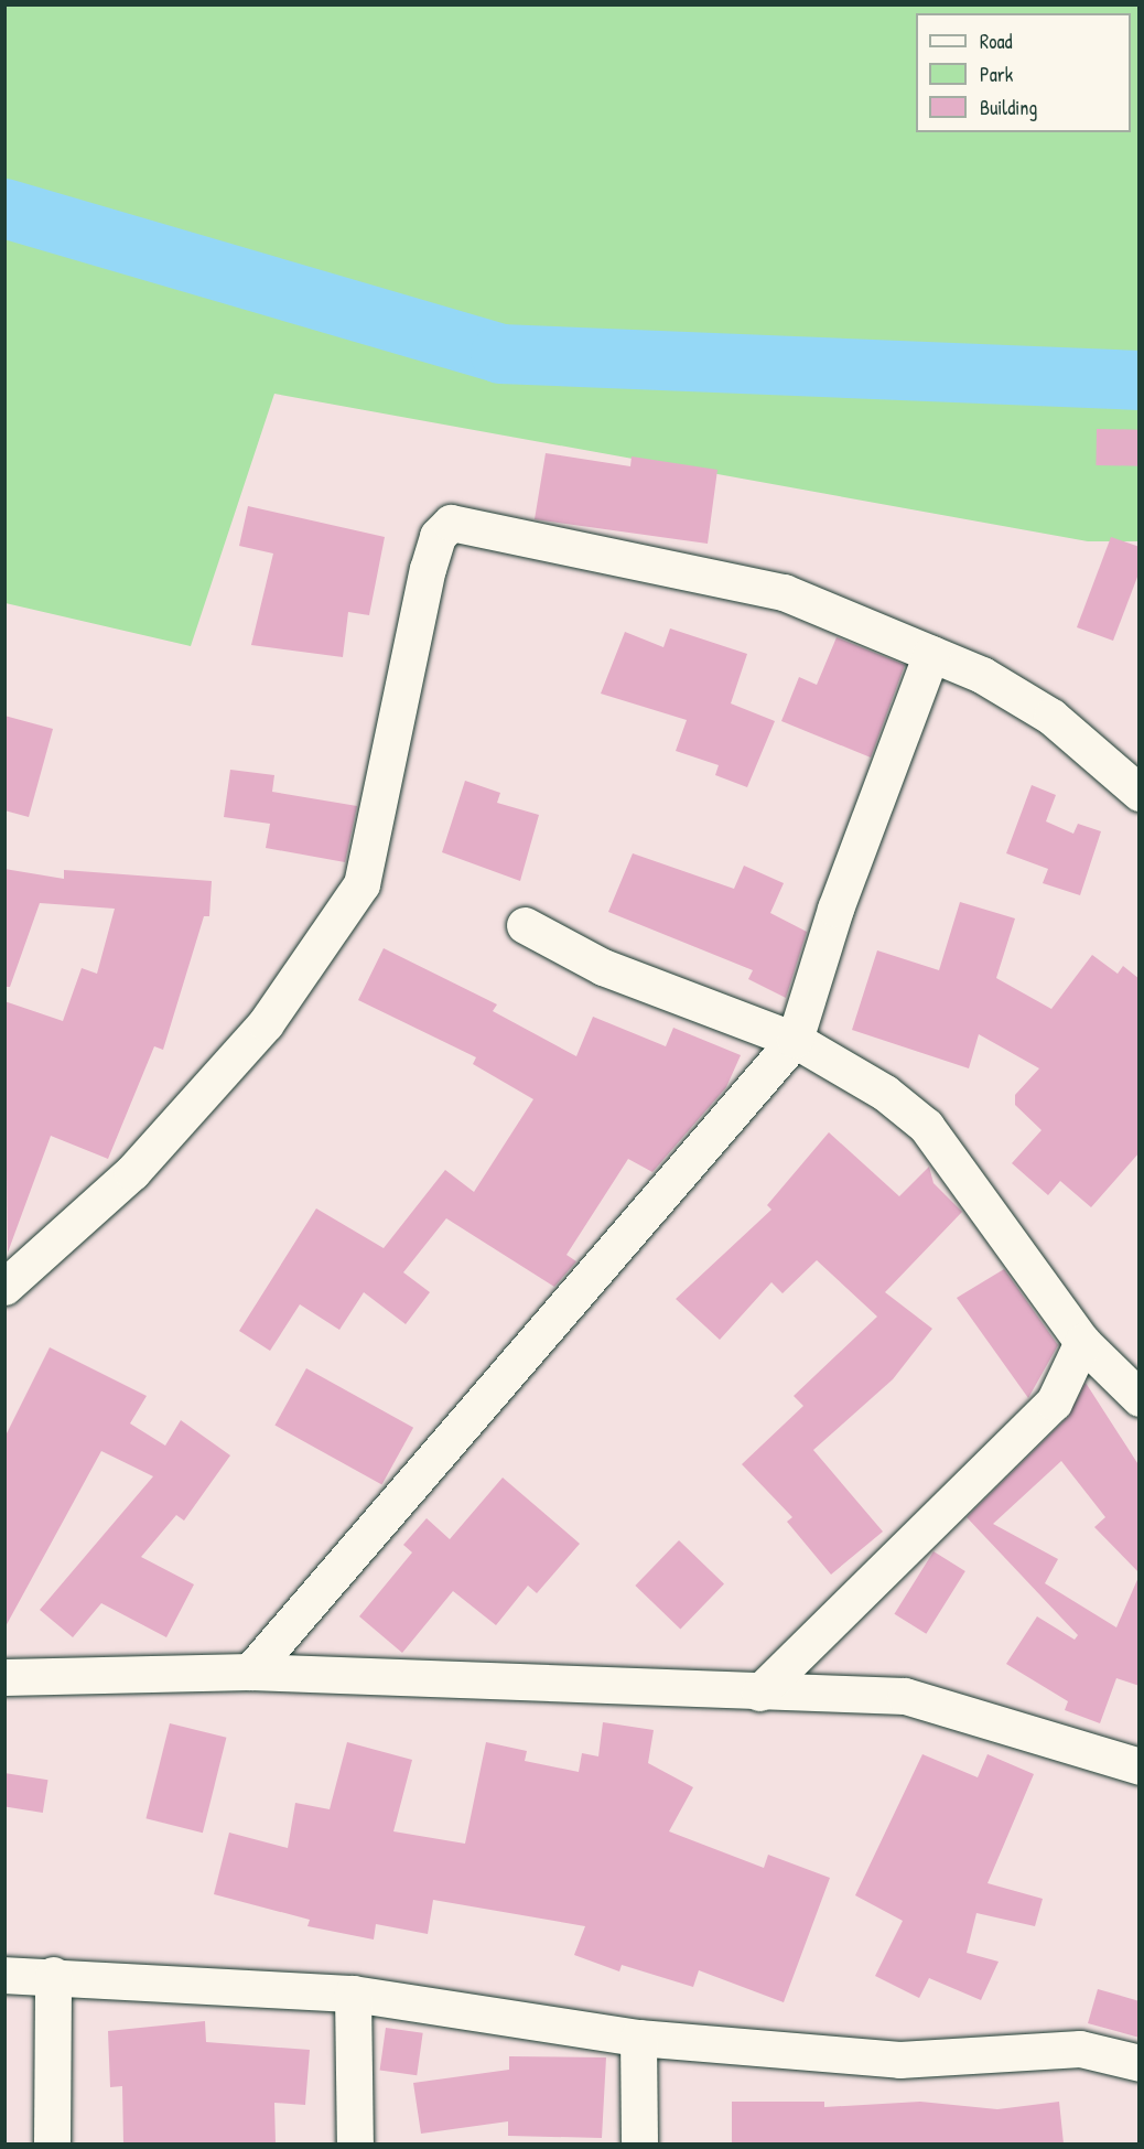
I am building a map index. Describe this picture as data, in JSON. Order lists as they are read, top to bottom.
{
  "legend": ["Road", "Park", "Building"]
}
